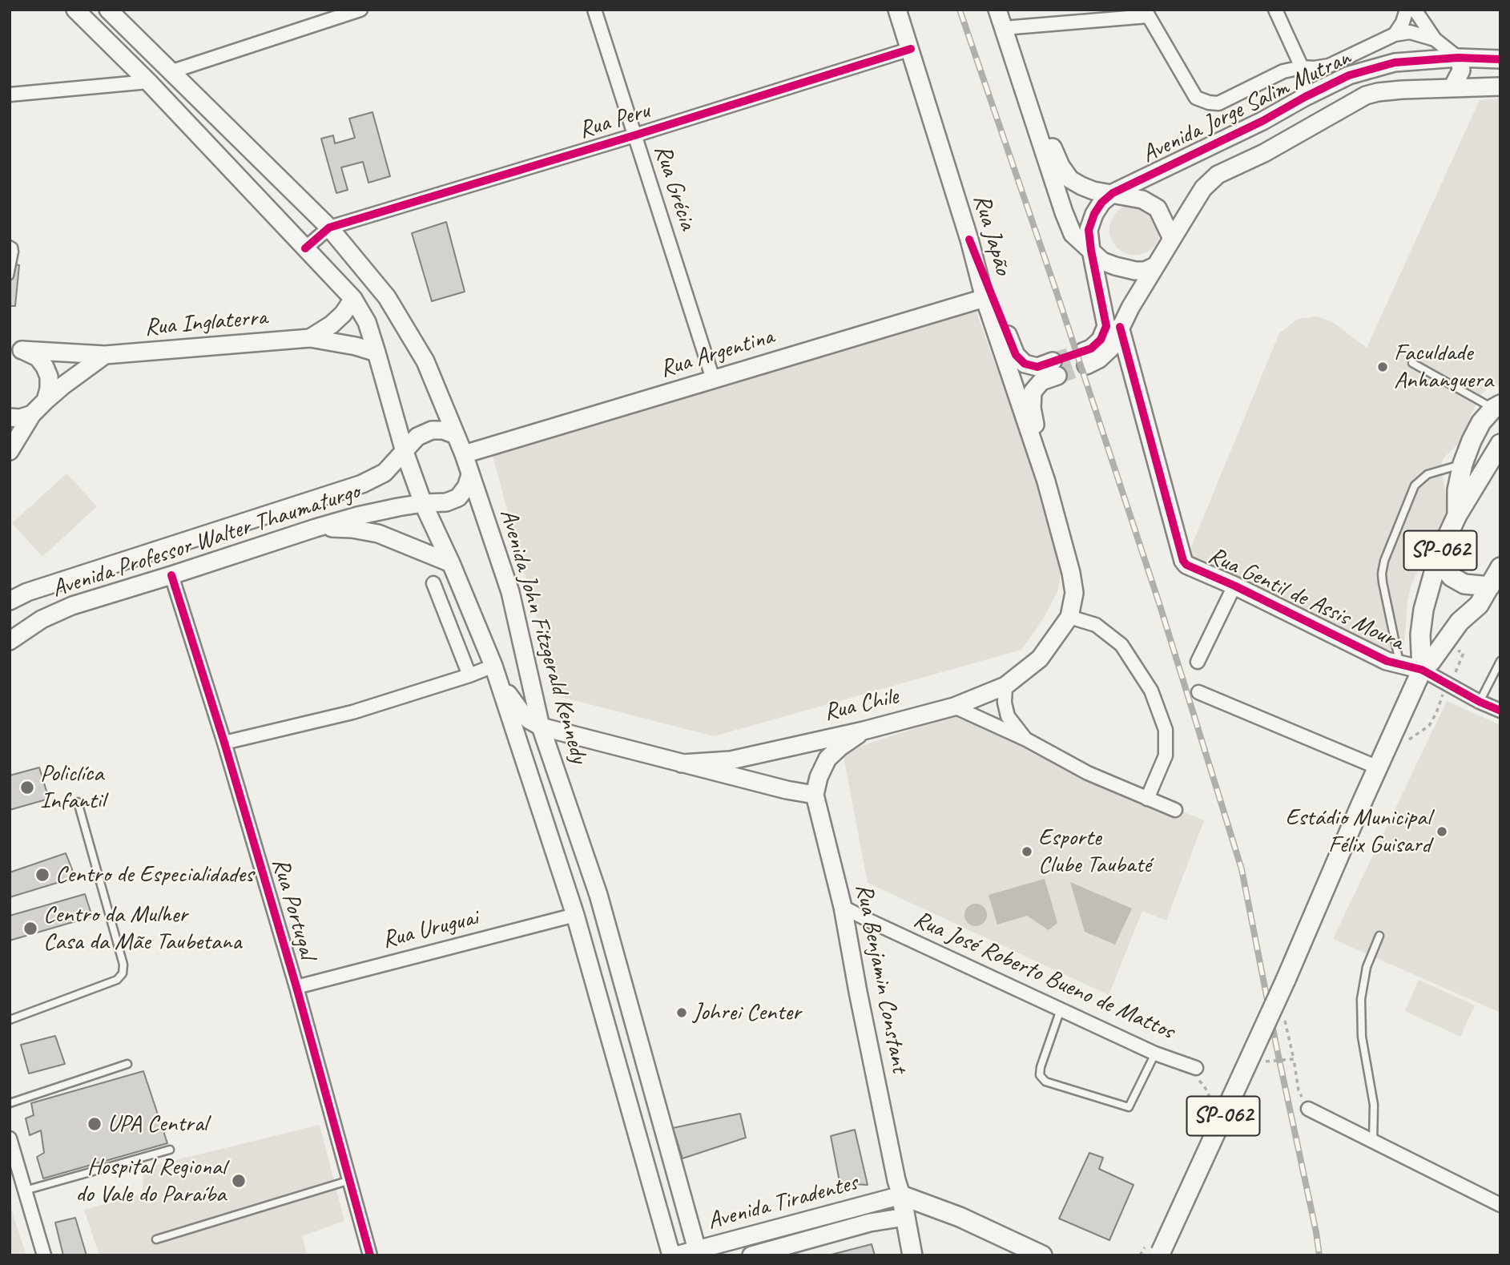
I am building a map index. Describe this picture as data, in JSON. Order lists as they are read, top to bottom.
{
  "streets": {
    "main road": [
      "Avenida Jorge Salim Mutran",
      "Rua Japão",
      "Rua Inglaterra",
      "Rua Argentina",
      "Avenida Professor Walter Thaumaturgo",
      "SP-062",
      "Rua Gentil de Assis Moura",
      "Avenida John Fitzgerald Kennedy",
      "Rua Chile",
      "Rua Benjamin Constant",
      "Avenida Tiradentes"
    ],
    "street": [
      "Rua Peru",
      "Rua Grécia",
      "Rua Portugal",
      "Rua Uruguai",
      "Rua José Roberto Bueno de Mattos"
    ]
  },
  "crossings": [
    ["Avenida Jorge Salim Mutran", "Rua Gentil de Assis Moura"],
    ["Rua Peru", "Rua Grécia"],
    ["Rua Peru", "Rua Japão"],
    ["Rua Peru", "Avenida John Fitzgerald Kennedy"],
    ["Rua Grécia", "Rua Argentina"],
    ["Rua Japão", "Rua Argentina"],
    ["Rua Japão", "Rua Chile"],
    ["Rua Argentina", "Avenida Professor Walter Thaumaturgo"],
    ["Rua Argentina", "Avenida John Fitzgerald Kennedy"],
    ["Avenida Professor Walter Thaumaturgo", "Avenida John Fitzgerald Kennedy"],
    ["Avenida Professor Walter Thaumaturgo", "Rua Portugal"],
    ["SP-062", "Rua Gentil de Assis Moura"],
    ["Avenida John Fitzgerald Kennedy", "Rua Chile"],
    ["Avenida John Fitzgerald Kennedy", "Avenida Tiradentes"],
    ["Rua Chile", "Rua Benjamin Constant"],
    ["Rua Portugal", "Rua Uruguai"],
    ["Rua José Roberto Bueno de Mattos", "Rua Benjamin Constant"],
    ["Rua Benjamin Constant", "Avenida Tiradentes"]
  ],
  "places": [
    "Faculdade Anhanguera",
    "Policlíca Infantil",
    "Estádio Municipal Félix Guisard",
    "Esporte Clube Taubaté",
    "Centro de Especialidades",
    "Centro da Mulher Casa da Mãe Taubetana",
    "Johrei Center",
    "UPA Central",
    "Hospital Regional do Vale do Paraíba"
  ]
}
